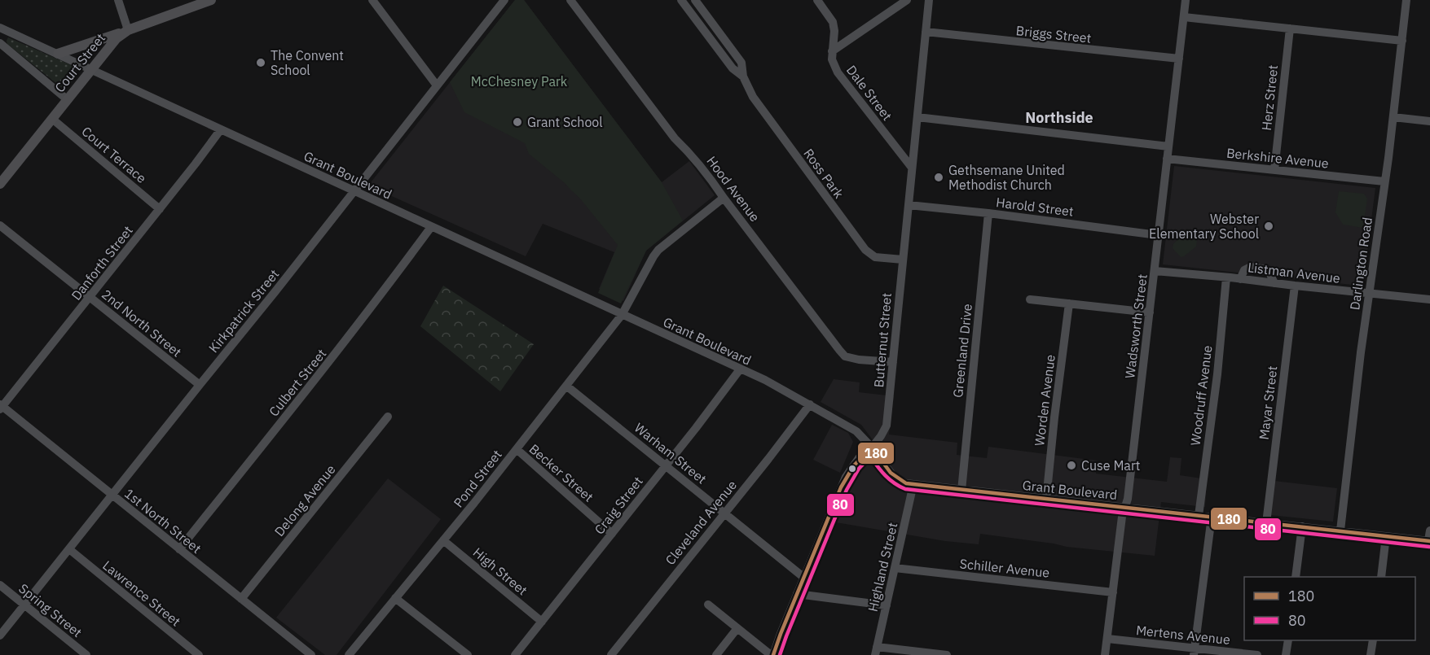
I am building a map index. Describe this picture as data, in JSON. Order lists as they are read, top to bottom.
{
  "streets": {
    "main road": ["Court Street"],
    "street": [
      "Briggs Street",
      "Dale Street",
      "Herz Street",
      "Court Terrace",
      "Berkshire Avenue",
      "Ross Park",
      "Grant Boulevard",
      "Hood Avenue",
      "Harold Street",
      "Danforth Street",
      "Darlington Road",
      "Listman Avenue",
      "Kirkpatrick Street",
      "2nd North Street",
      "Wadsworth Street",
      "Butternut Street",
      "Greenland Drive",
      "Culbert Street",
      "Woodruff Avenue",
      "Worden Avenue",
      "Mayar Street",
      "Warham Street",
      "Becker Street",
      "Pond Street",
      "Delong Avenue",
      "Craig Street",
      "1st North Street",
      "Cleveland Avenue",
      "Highland Street",
      "Schiller Avenue",
      "High Street",
      "Lawrence Street",
      "Spring Street",
      "Mertens Avenue"
    ]
  },
  "crossings": [
    ["Briggs Street", "Wadsworth Street"],
    ["Briggs Street", "Butternut Street"],
    ["Court Street", "Court Terrace"],
    ["Court Street", "Grant Boulevard"],
    ["Dale Street", "Butternut Street"],
    ["Herz Street", "Berkshire Avenue"],
    ["Court Terrace", "Danforth Street"],
    ["Berkshire Avenue", "Darlington Road"],
    ["Berkshire Avenue", "Wadsworth Street"],
    ["Ross Park", "Butternut Street"],
    ["Grant Boulevard", "Danforth Street"],
    ["Grant Boulevard", "Darlington Road"],
    ["Grant Boulevard", "Kirkpatrick Street"],
    ["Grant Boulevard", "Wadsworth Street"],
    ["Grant Boulevard", "Butternut Street"],
    ["Grant Boulevard", "Greenland Drive"],
    ["Grant Boulevard", "Culbert Street"],
    ["Grant Boulevard", "Woodruff Avenue"],
    ["Grant Boulevard", "Worden Avenue"],
    ["Grant Boulevard", "Mayar Street"],
    ["Grant Boulevard", "Pond Street"],
    ["Grant Boulevard", "Craig Street"],
    ["Grant Boulevard", "Cleveland Avenue"],
    ["Grant Boulevard", "Highland Street"],
    ["Hood Avenue", "Butternut Street"],
    ["Hood Avenue", "Pond Street"],
    ["Harold Street", "Wadsworth Street"],
    ["Harold Street", "Butternut Street"],
    ["Harold Street", "Greenland Drive"],
    ["Danforth Street", "2nd North Street"],
    ["Danforth Street", "1st North Street"],
    ["Darlington Road", "Listman Avenue"],
    ["Listman Avenue", "Wadsworth Street"],
    ["Listman Avenue", "Woodruff Avenue"],
    ["Listman Avenue", "Mayar Street"],
    ["Kirkpatrick Street", "2nd North Street"],
    ["Kirkpatrick Street", "1st North Street"],
    ["Kirkpatrick Street", "Lawrence Street"],
    ["Kirkpatrick Street", "Spring Street"],
    ["Wadsworth Street", "Schiller Avenue"],
    ["Wadsworth Street", "Mertens Avenue"],
    ["Butternut Street", "Warham Street"],
    ["Culbert Street", "1st North Street"],
    ["Warham Street", "Pond Street"],
    ["Warham Street", "Craig Street"],
    ["Warham Street", "Cleveland Avenue"],
    ["Becker Street", "Pond Street"],
    ["Becker Street", "Craig Street"],
    ["Pond Street", "High Street"],
    ["Delong Avenue", "1st North Street"],
    ["Craig Street", "High Street"],
    ["Highland Street", "Schiller Avenue"]
  ],
  "districts": ["Northside"],
  "parks": ["McChesney Park"],
  "places": [
    "The Convent School",
    "Grant School",
    "Gethsemane United Methodist Church",
    "Webster Elementary School",
    "Cuse Mart"
  ],
  "lines": ["transit line 180", "transit line 80"],
  "legend": ["180", "80"]
}
